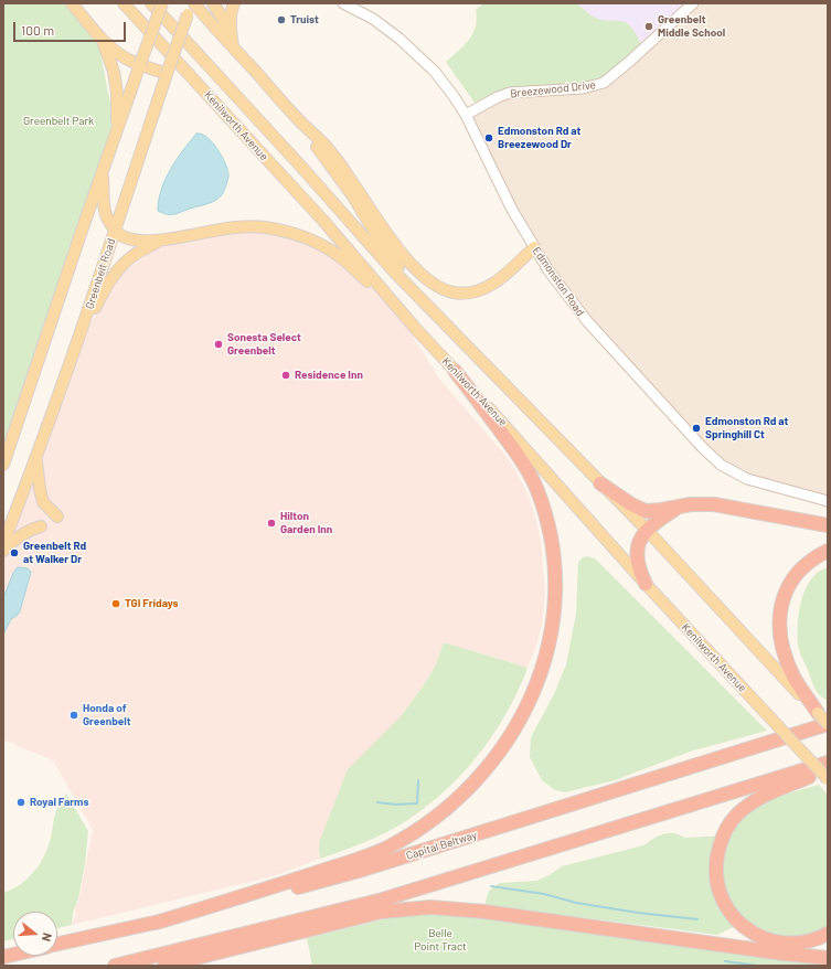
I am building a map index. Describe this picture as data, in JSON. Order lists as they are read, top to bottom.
{
  "streets": {
    "highway": ["Capital Beltway"],
    "main road": ["Kenilworth Avenue", "Greenbelt Road"],
    "street": ["Breezewood Drive", "Edmonston Road"]
  },
  "crossings": [
    ["Breezewood Drive", "Edmonston Road"],
    ["Kenilworth Avenue", "Capital Beltway"]
  ],
  "parks": ["Greenbelt Park", "Belle Point Tract"],
  "places": [
    "Truist",
    "Greenbelt Middle School",
    "Edmonston Rd at Breezewood Dr",
    "Sonesta Select Greenbelt",
    "Residence Inn",
    "Edmonston Rd at Springhill Ct",
    "Hilton Garden Inn",
    "Greenbelt Rd at Walker Dr",
    "TGI Fridays",
    "Honda of Greenbelt",
    "Royal Farms"
  ],
  "scale_bar": "100 m",
  "north": "right"
}
